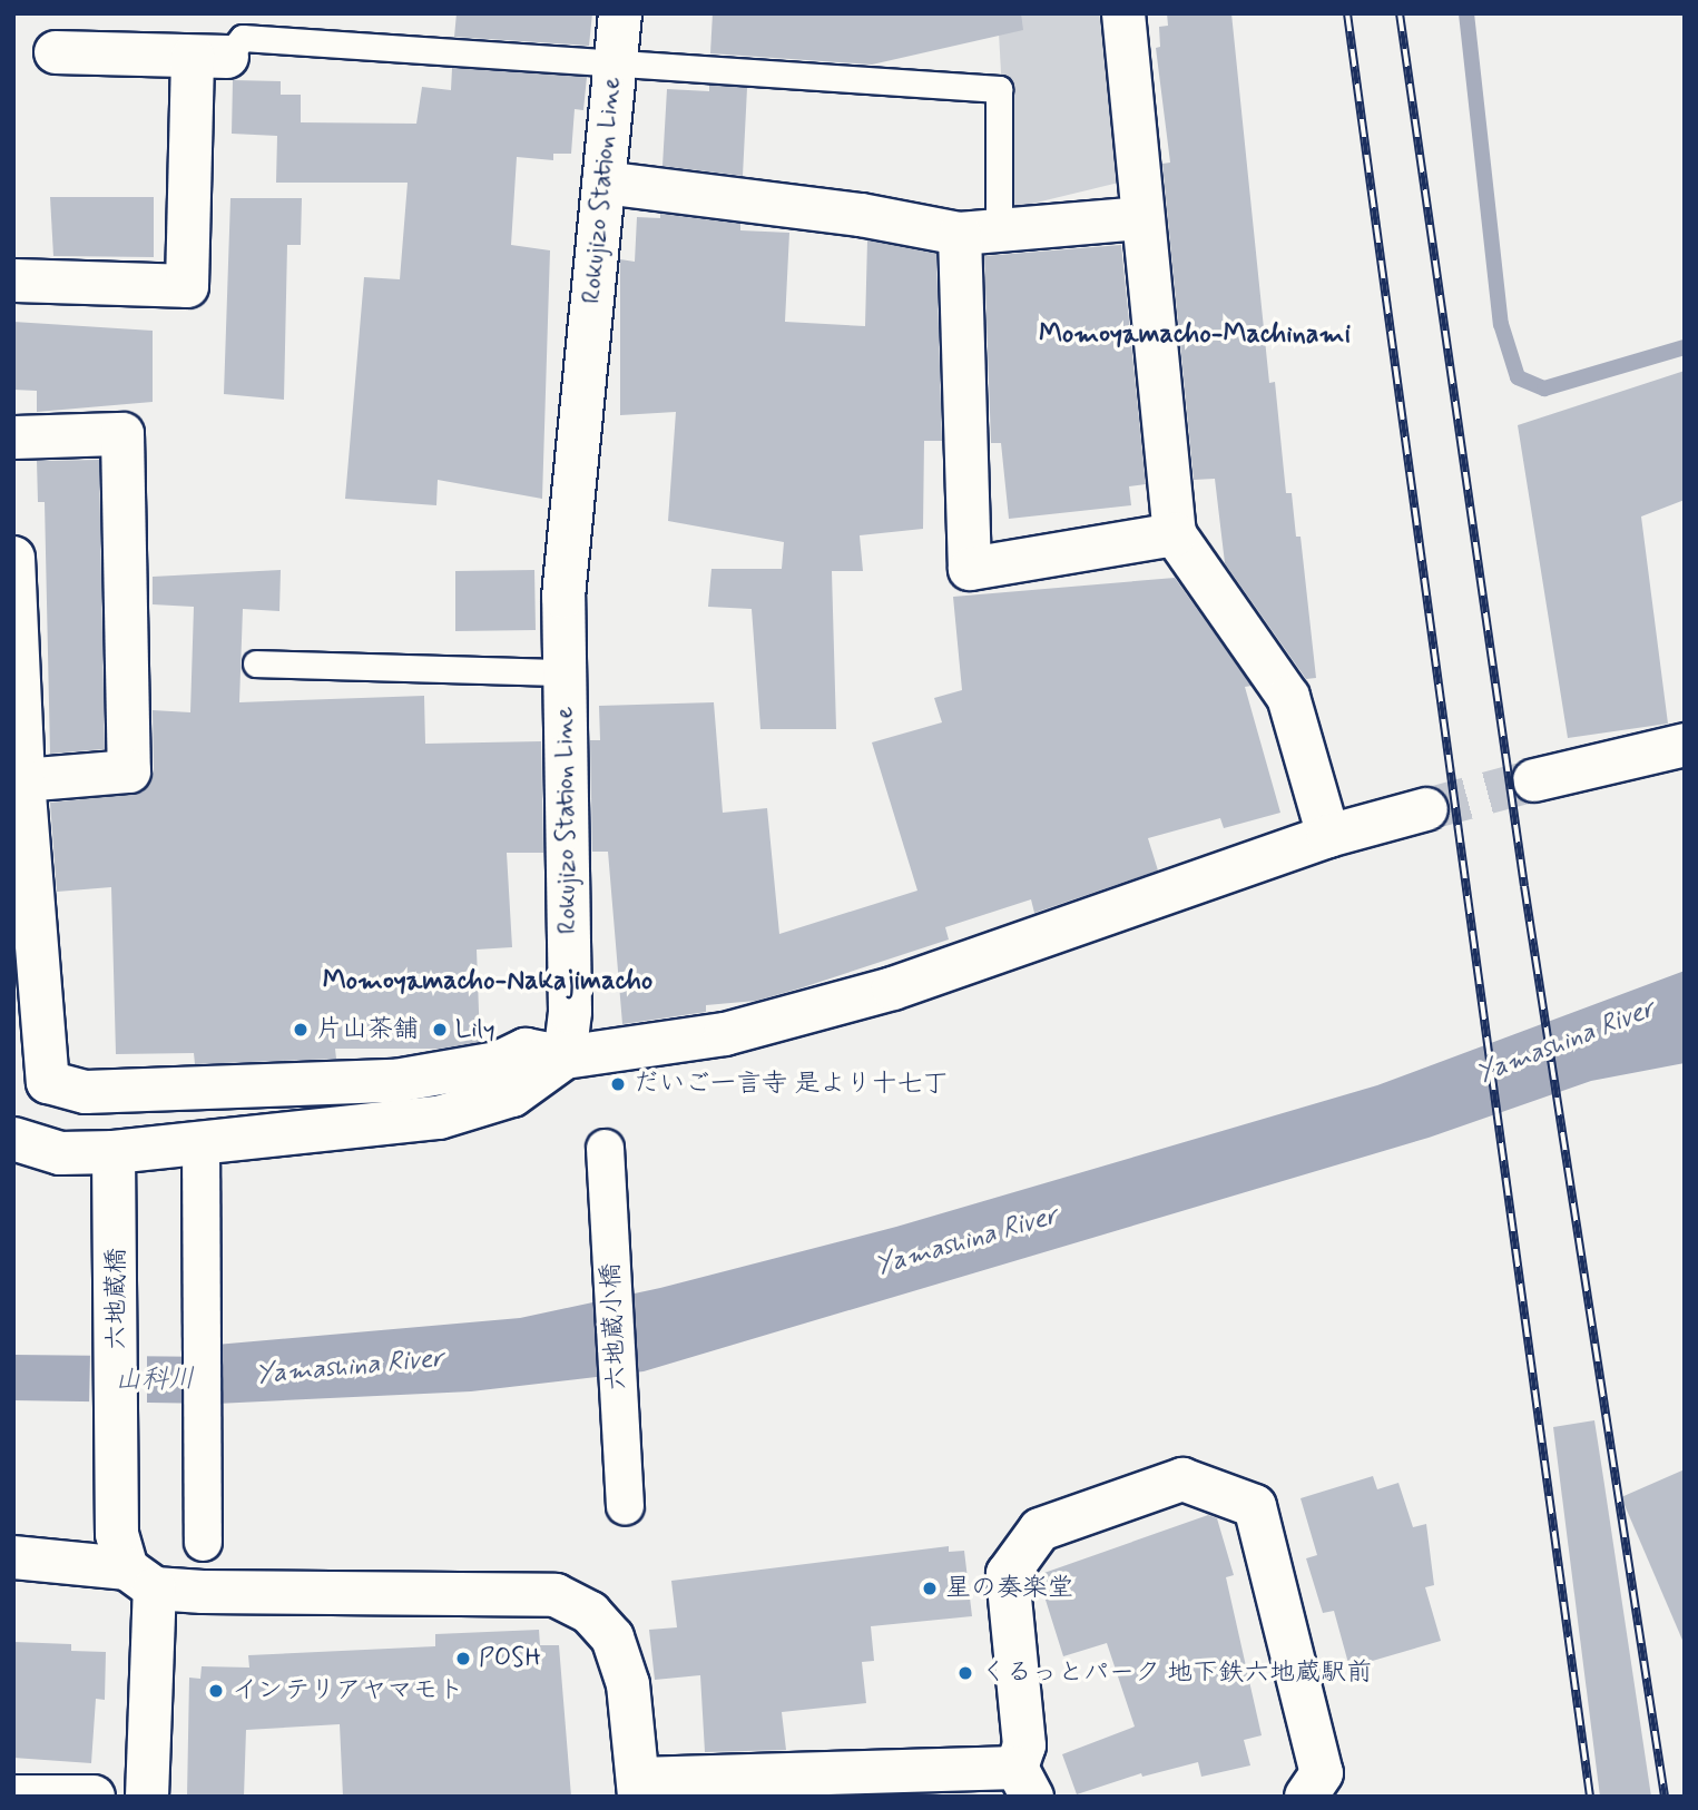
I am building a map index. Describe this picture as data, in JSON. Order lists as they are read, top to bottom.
{
  "streets": {
    "street": ["Rokujizo Station Line", "六地蔵橋", "六地蔵小橋"]
  },
  "districts": ["Momoyamacho-Machinami", "Momoyamacho-Nakajimacho"],
  "water": ["Yamashina River", "山科川"],
  "places": [
    "片山茶舗",
    "Lily",
    "だいご一言寺 是より十七丁",
    "星の奏楽堂",
    "POSH",
    "くるっとパーク 地下鉄六地蔵駅前",
    "インテリアヤマモト"
  ]
}
